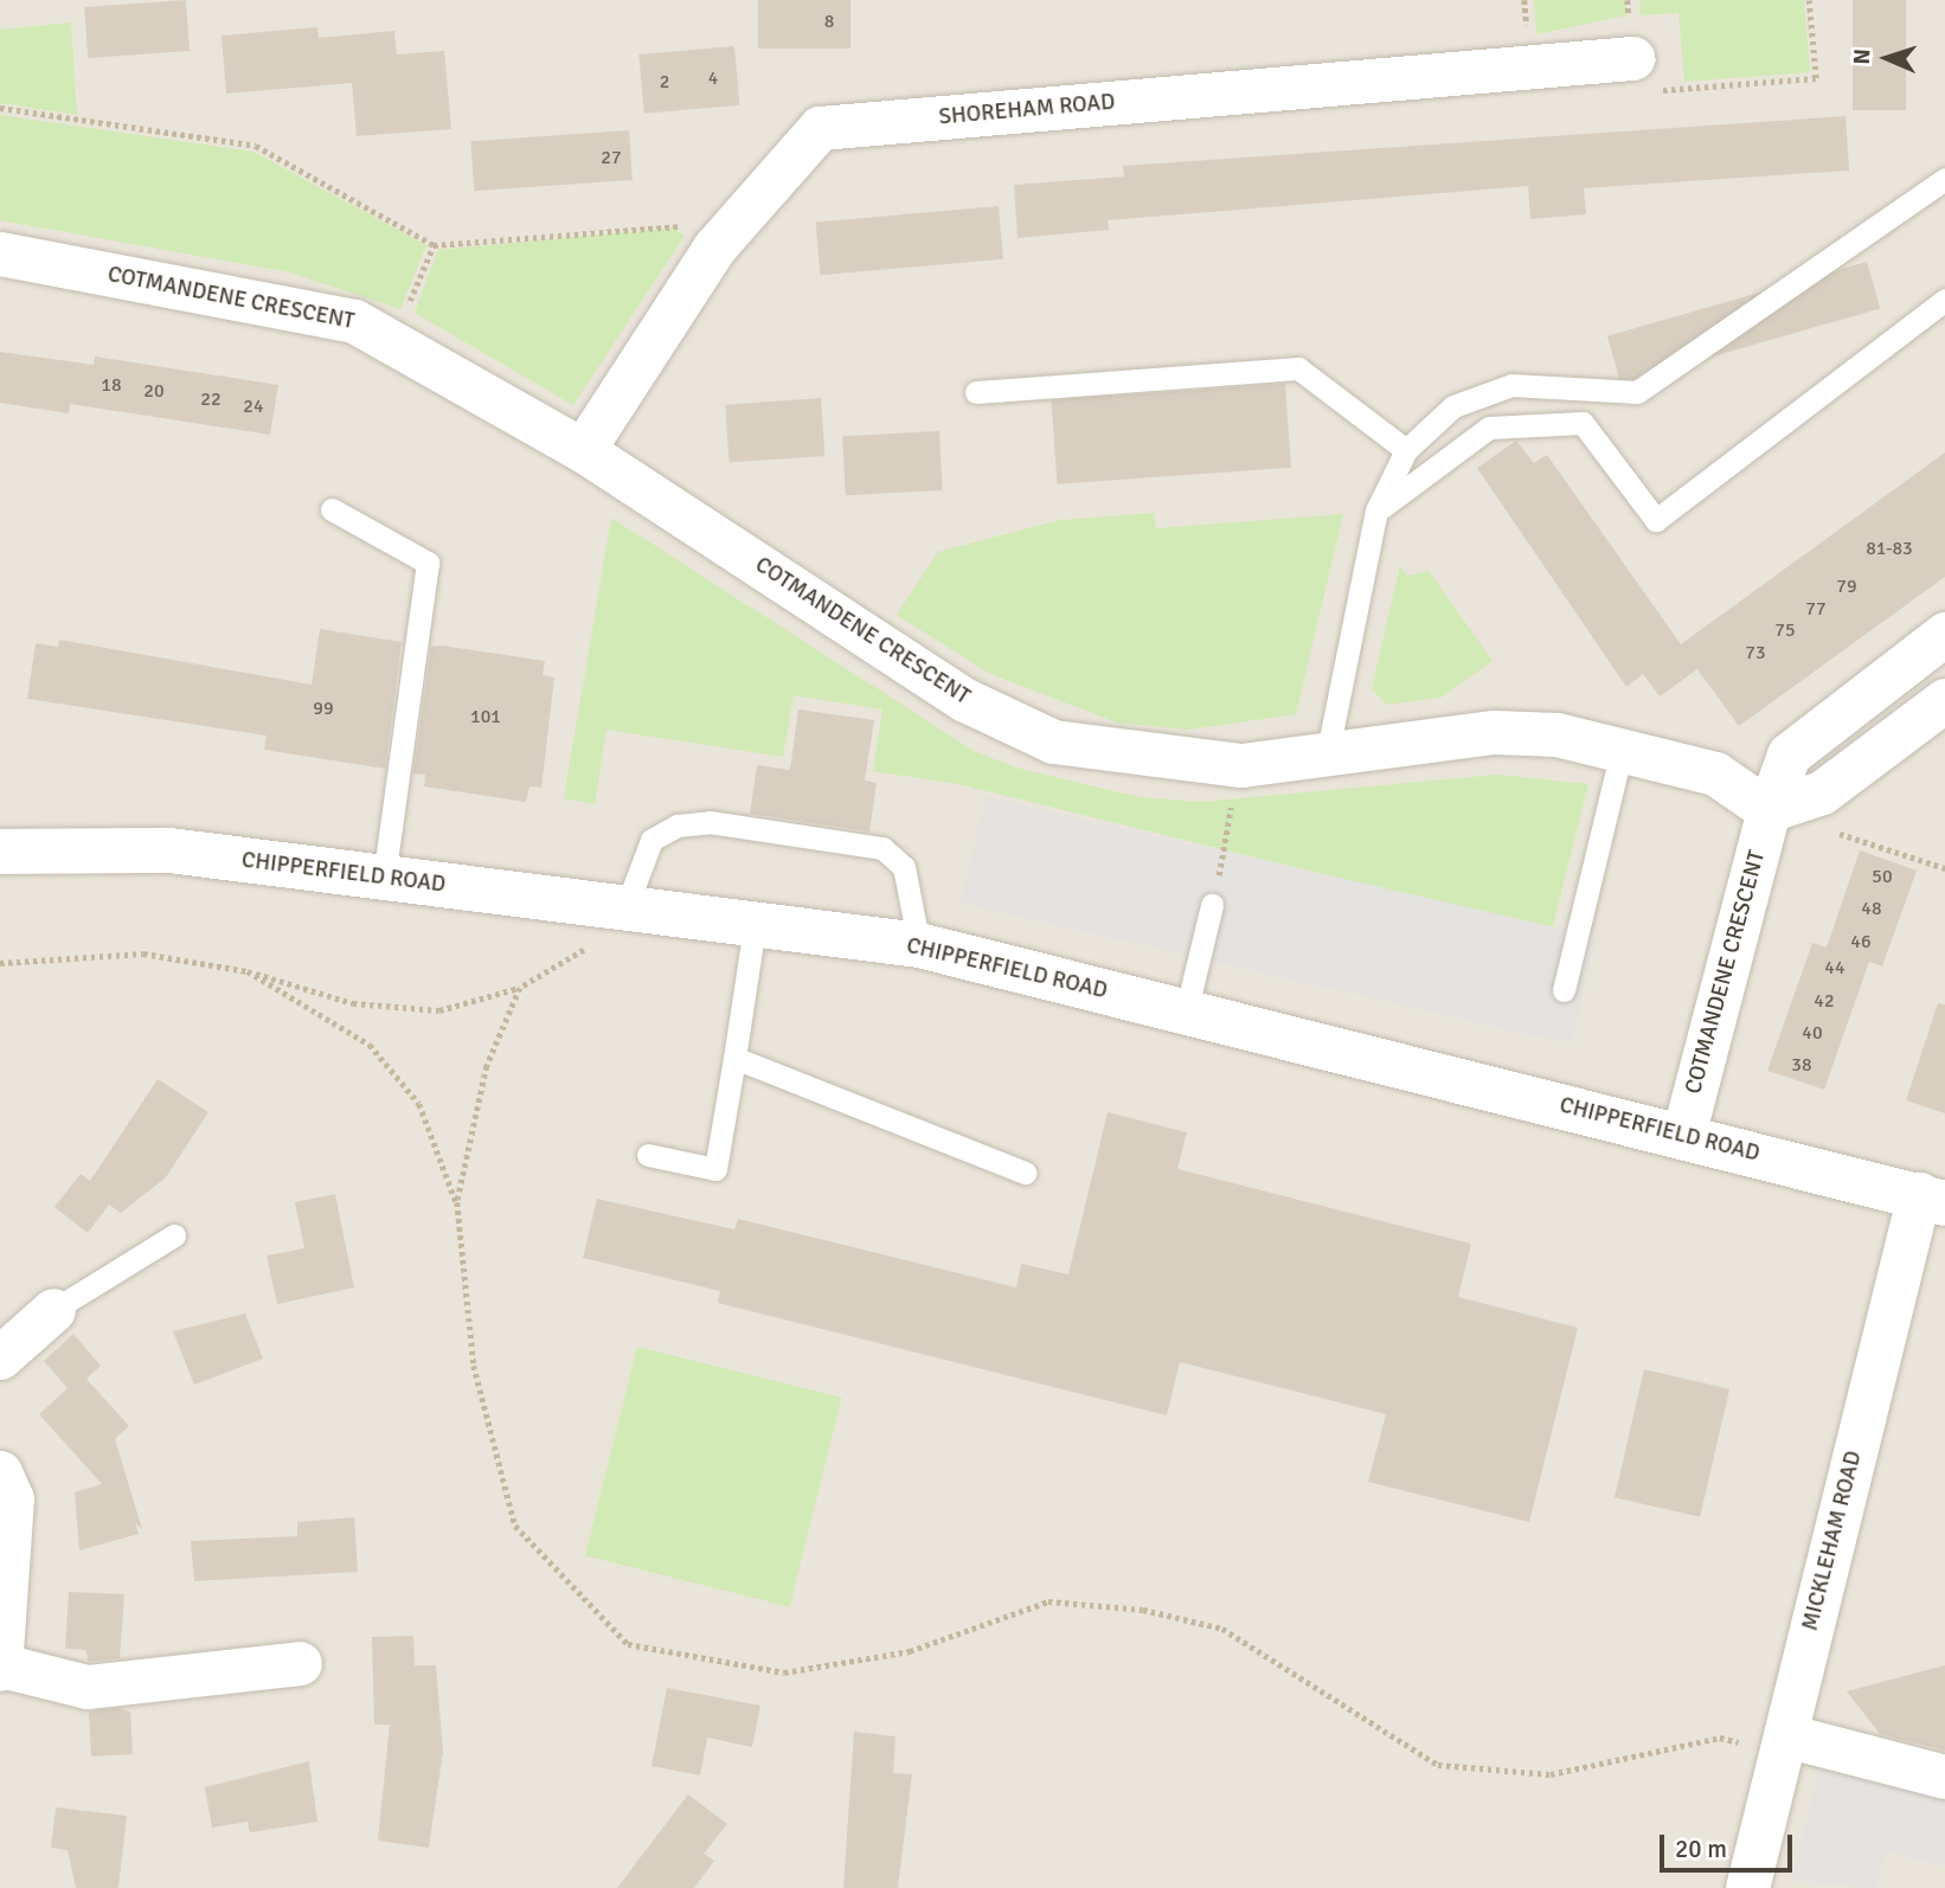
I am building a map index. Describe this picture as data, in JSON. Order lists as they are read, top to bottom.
{
  "streets": {
    "street": [
      "SHOREHAM ROAD",
      "COTMANDENE CRESCENT",
      "CHIPPERFIELD ROAD",
      "MICKLEHAM ROAD"
    ]
  },
  "crossings": [
    ["SHOREHAM ROAD", "COTMANDENE CRESCENT"],
    ["COTMANDENE CRESCENT", "CHIPPERFIELD ROAD"],
    ["CHIPPERFIELD ROAD", "MICKLEHAM ROAD"]
  ],
  "house_numbers": [
    "8",
    "4",
    "2",
    "27",
    "18",
    "20",
    "22",
    "24",
    "81-83",
    "79",
    "77",
    "75",
    "73",
    "99",
    "101",
    "50",
    "48",
    "46",
    "44",
    "42",
    "40",
    "38"
  ],
  "scale_bar": "20 m",
  "north": "left"
}
